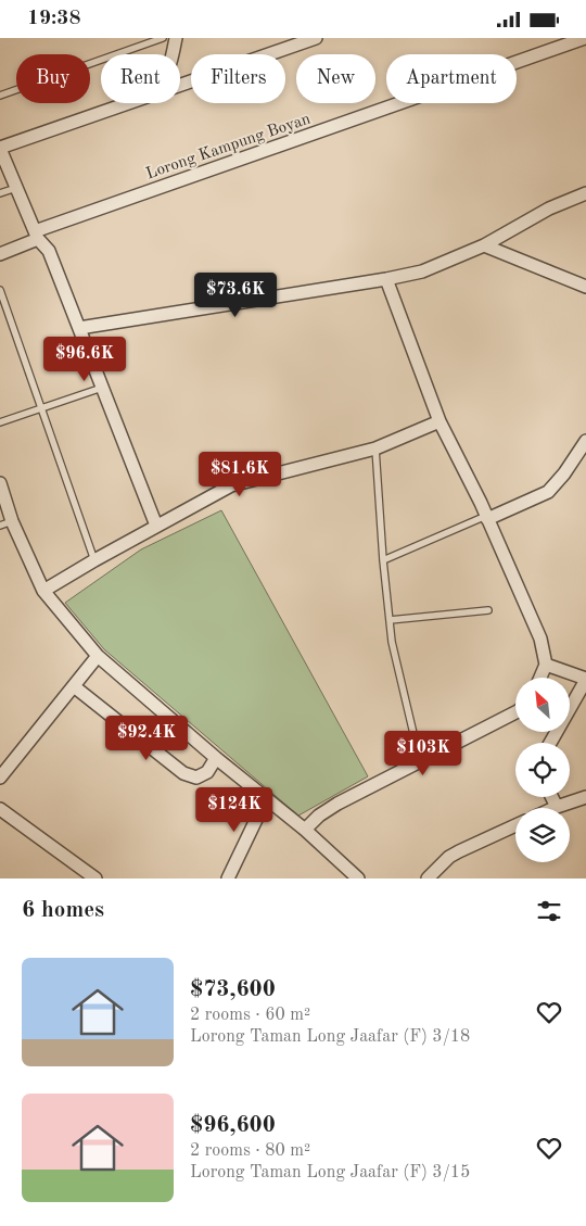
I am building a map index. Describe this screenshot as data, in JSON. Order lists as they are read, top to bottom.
{
  "streets": {
    "street": ["Lorong Kampung Boyan"]
  },
  "north": "top left",
  "page": {
    "status": "19:38",
    "chip": [
      "Buy",
      "Rent",
      "Filters",
      "New",
      "Apartment"
    ],
    "price": [
      "$73.6K",
      "$96.6K",
      "$81.6K",
      "$92.4K",
      "$103K",
      "$124K"
    ],
    "heading": "6 homes",
    "list": [
      {
        "name": "$73,600",
        "note": "2 rooms · 60 m² · Lorong Taman Long Jaafar (F) 3/18"
      },
      {
        "name": "$96,600",
        "note": "2 rooms · 80 m² · Lorong Taman Long Jaafar (F) 3/15"
      }
    ]
  }
}
